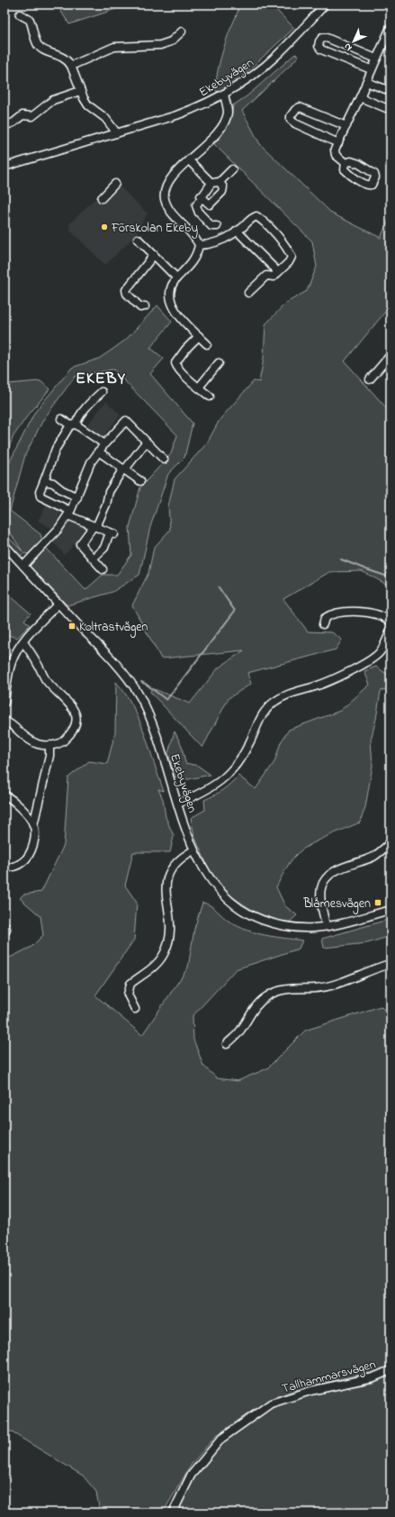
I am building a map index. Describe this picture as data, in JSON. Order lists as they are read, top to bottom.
{
  "streets": {
    "street": ["Ekebyvägen", "Tallhammarsvägen"]
  },
  "districts": ["EKEBY"],
  "places": {
    "other": ["Förskolan Ekeby"],
    "transit": ["Koltrastvägen", "Blåmesvägen"]
  },
  "north": "bottom left"
}
